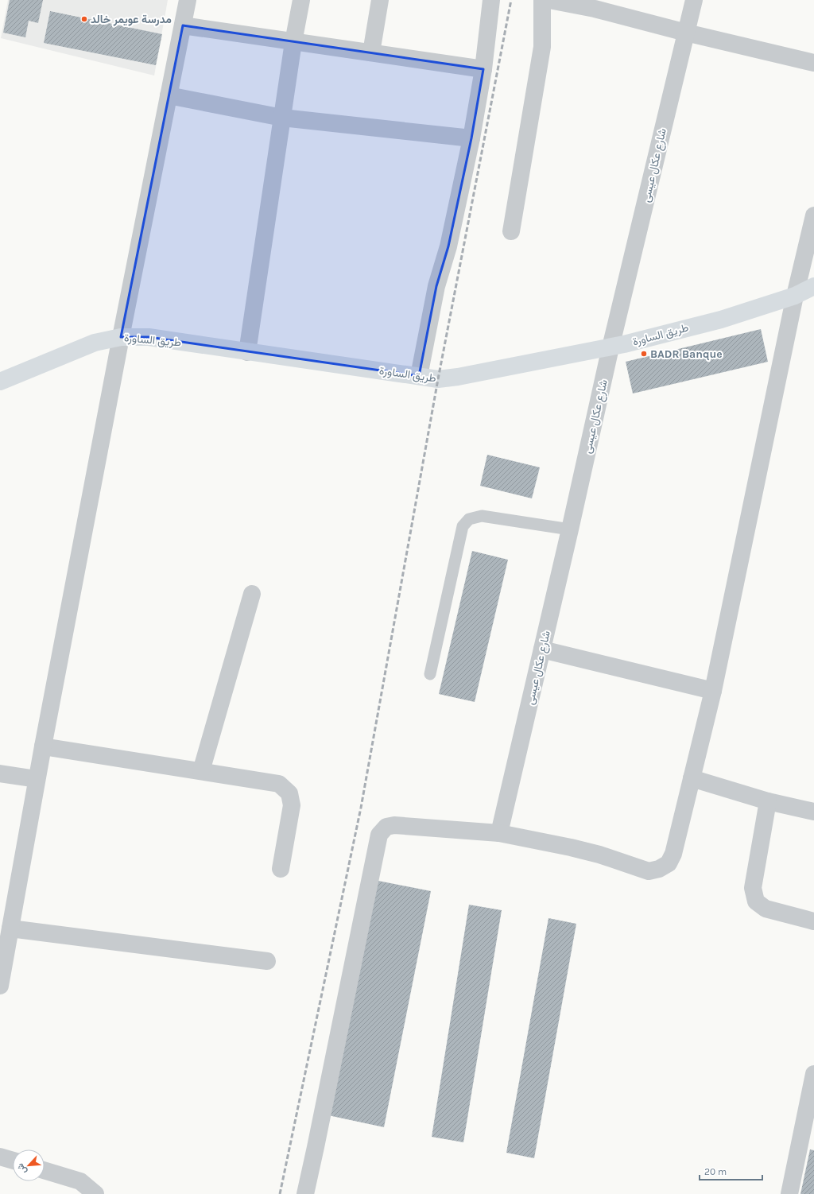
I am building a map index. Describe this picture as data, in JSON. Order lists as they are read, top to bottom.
{
  "streets": {
    "main road": ["طريق الساورة"],
    "street": ["شارع عكال عيسى"]
  },
  "crossings": [
    ["شارع عكال عيسى", "طريق الساورة"]
  ],
  "places": ["مدرسة عويمر خالد", "BADR Banque"],
  "scale_bar": "20 m",
  "north": "bottom left"
}
